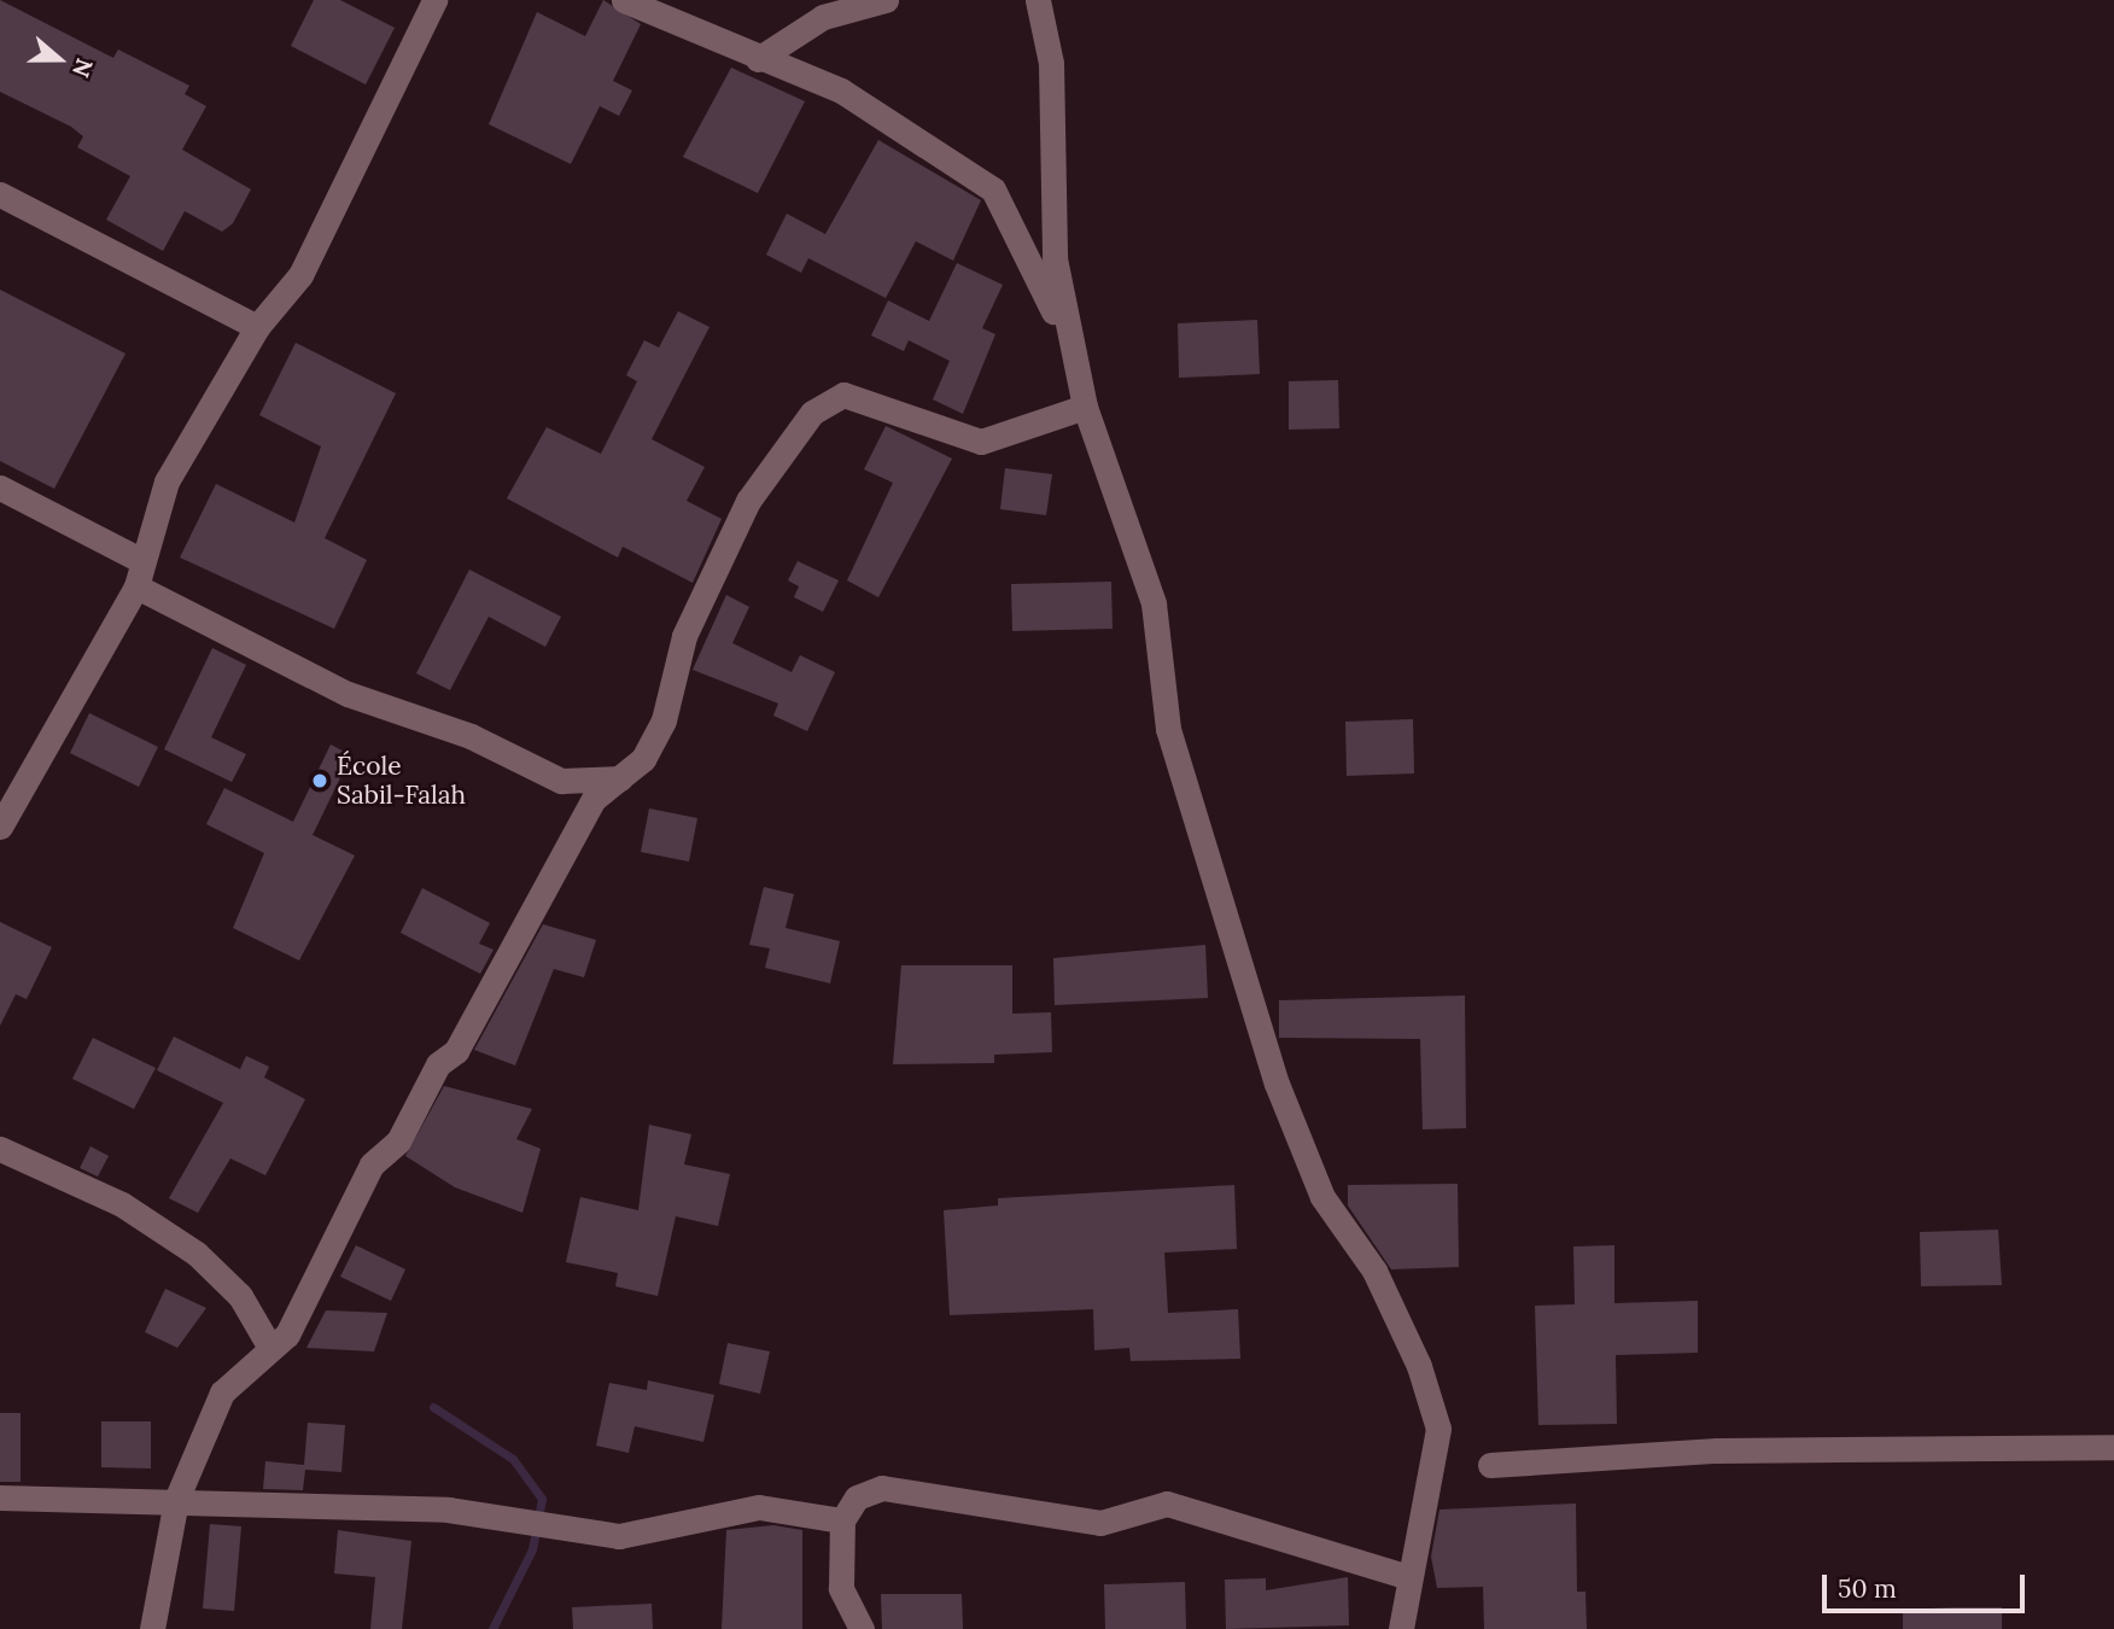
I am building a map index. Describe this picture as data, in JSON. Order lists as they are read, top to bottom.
{
  "places": ["École Sabil-Falah"],
  "scale_bar": "50 m",
  "north": "right"
}
